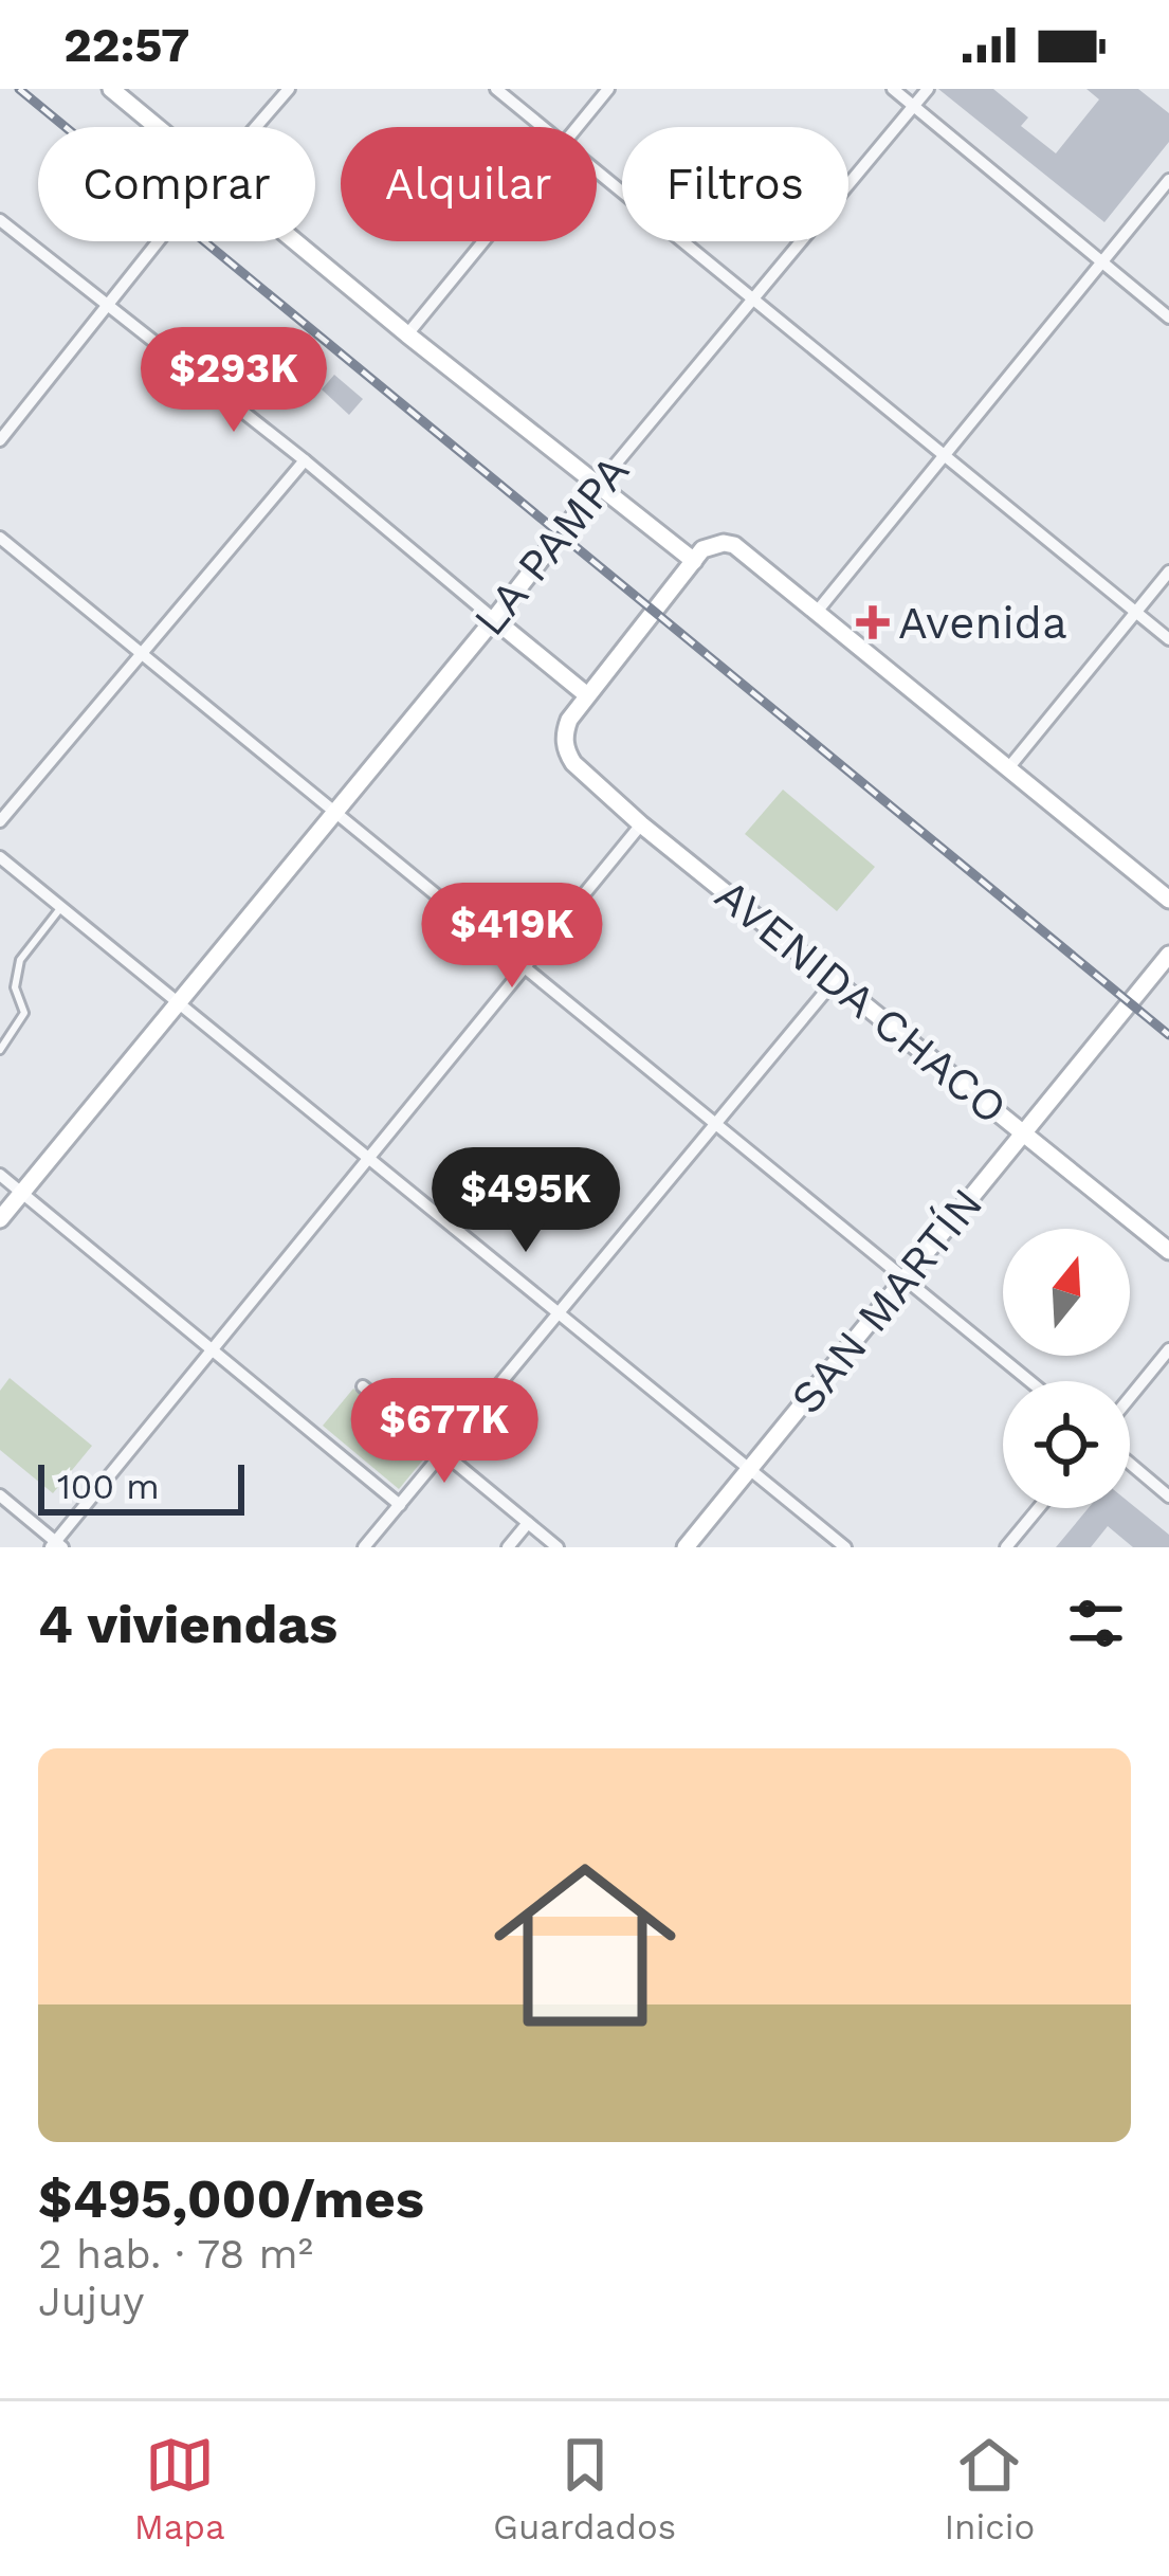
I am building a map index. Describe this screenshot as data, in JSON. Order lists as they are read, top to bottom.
{
  "streets": {
    "street": ["LA PAMPA", "AVENIDA CHACO", "SAN MARTÍN"]
  },
  "crossings": [
    ["AVENIDA CHACO", "SAN MARTÍN"]
  ],
  "places": {
    "health": ["Avenida"]
  },
  "scale_bar": "100 m",
  "north": "top",
  "page": {
    "status": "22:57",
    "chip": ["Comprar", "Alquilar", "Filtros"],
    "price": [
      "$293K",
      "$419K",
      "$495K",
      "$677K"
    ],
    "scale": "100 m",
    "heading": "4 viviendas",
    "list": [
      {
        "name": "$495,000/mes",
        "note": "2 hab. · 78 m² · Jujuy"
      }
    ],
    "tabs": ["Mapa", "Guardados", "Inicio"]
  }
}
